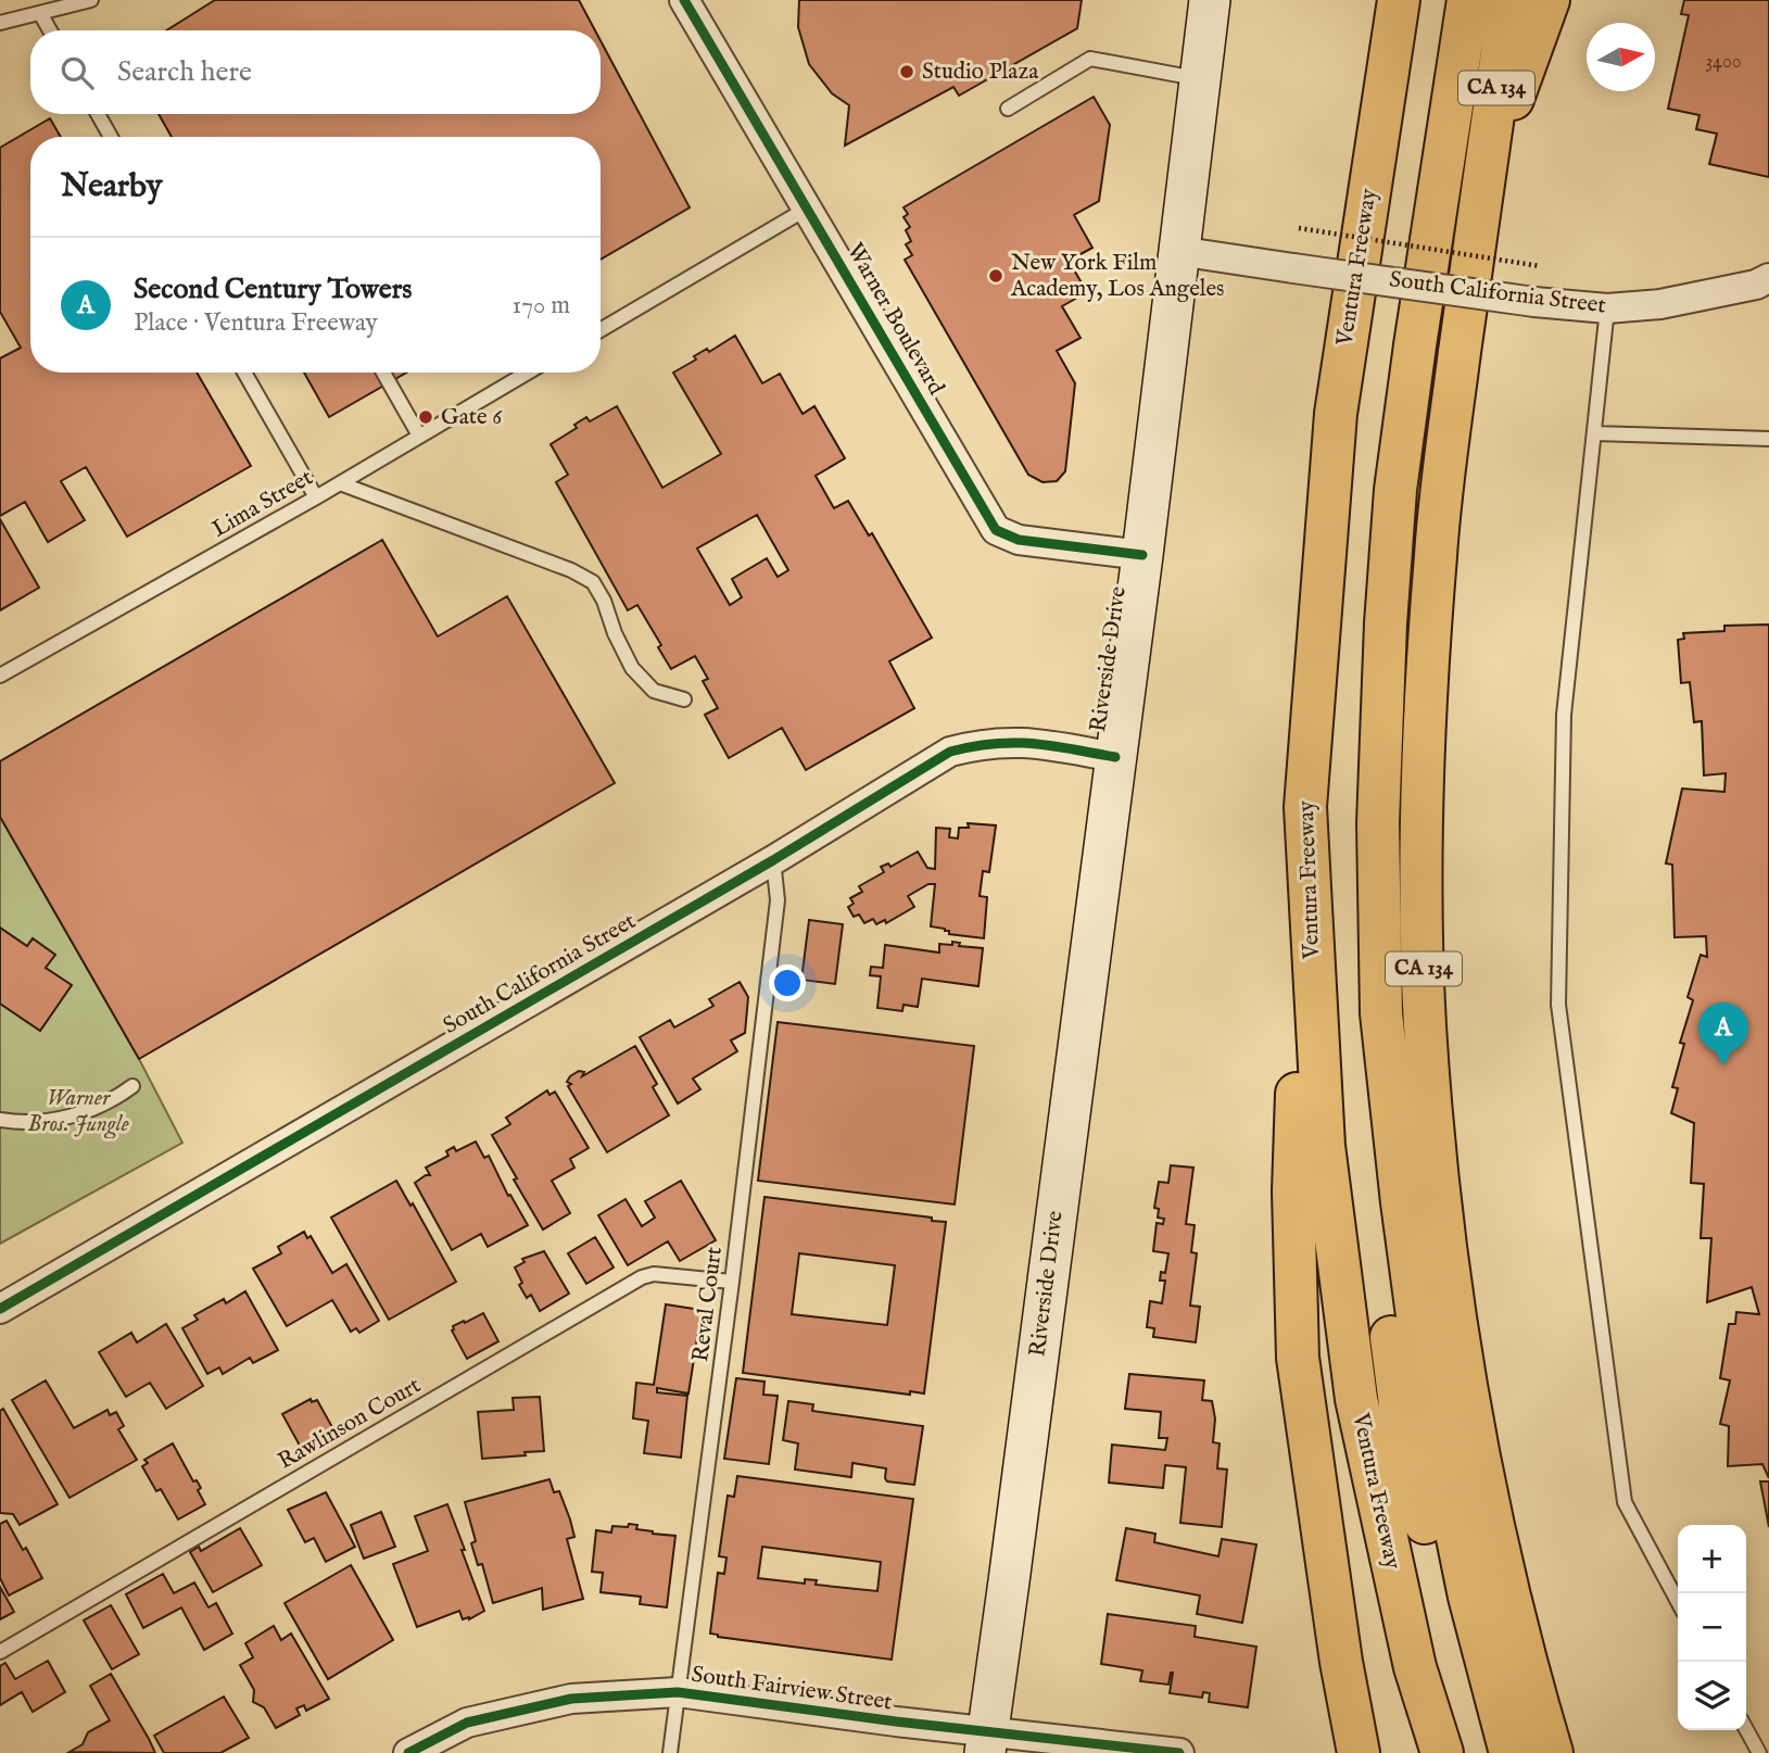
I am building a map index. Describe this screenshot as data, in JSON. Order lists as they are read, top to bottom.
{
  "streets": {
    "highway": ["CA 134", "Ventura Freeway"],
    "main road": ["Riverside Drive"],
    "street": ["South California Street", "Warner Boulevard", "South Fairview Street"],
    "lane": ["Lima Street", "Reval Court", "Rawlinson Court"]
  },
  "crossings": [
    ["South California Street", "Riverside Drive"],
    ["South California Street", "Reval Court"],
    ["Warner Boulevard", "Riverside Drive"],
    ["Riverside Drive", "South Fairview Street"],
    ["Reval Court", "Rawlinson Court"],
    ["Reval Court", "South Fairview Street"]
  ],
  "parks": ["Warner Bros. Jungle"],
  "places": ["Studio Plaza", "New York Film Academy, Los Angeles", "Gate 6"],
  "house_numbers": ["3400"],
  "north": "right",
  "page": {
    "search": "Search here",
    "heading": "Nearby",
    "list": [
      {
        "mark": "A",
        "name": "Second Century Towers",
        "note": "Place · Ventura Freeway",
        "value": "170 m"
      }
    ],
    "pins": "A",
    "map_buttons": ["+", "−"]
  }
}
